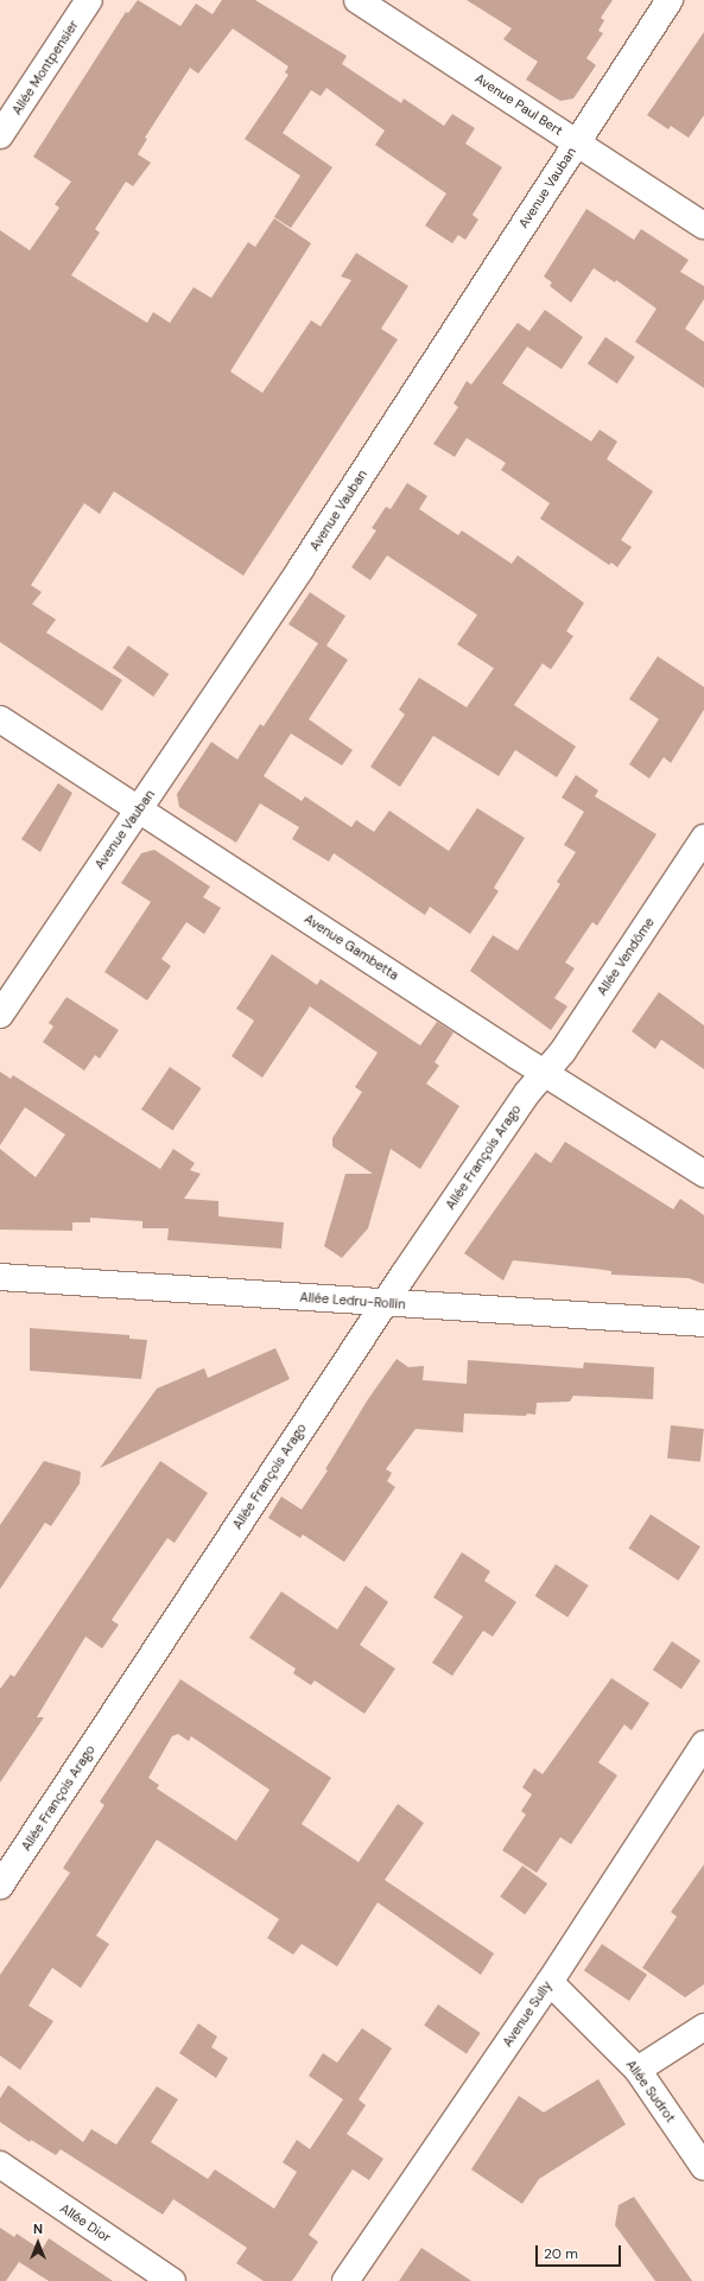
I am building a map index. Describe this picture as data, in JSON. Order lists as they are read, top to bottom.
{
  "streets": {
    "street": [
      "Allée Montpensier",
      "Avenue Paul Bert",
      "Avenue Vauban",
      "Avenue Gambetta",
      "Allée Vendôme",
      "Allée François Arago",
      "Allée Ledru-Rollin",
      "Avenue Sully",
      "Allée Sudrot",
      "Allée Dior"
    ]
  },
  "crossings": [
    ["Avenue Paul Bert", "Avenue Vauban"],
    ["Avenue Vauban", "Avenue Gambetta"],
    ["Avenue Gambetta", "Allée Vendôme"],
    ["Avenue Gambetta", "Allée François Arago"],
    ["Allée Vendôme", "Allée François Arago"],
    ["Allée François Arago", "Allée Ledru-Rollin"],
    ["Avenue Sully", "Allée Sudrot"]
  ],
  "scale_bar": "20 m",
  "north": "top"
}
